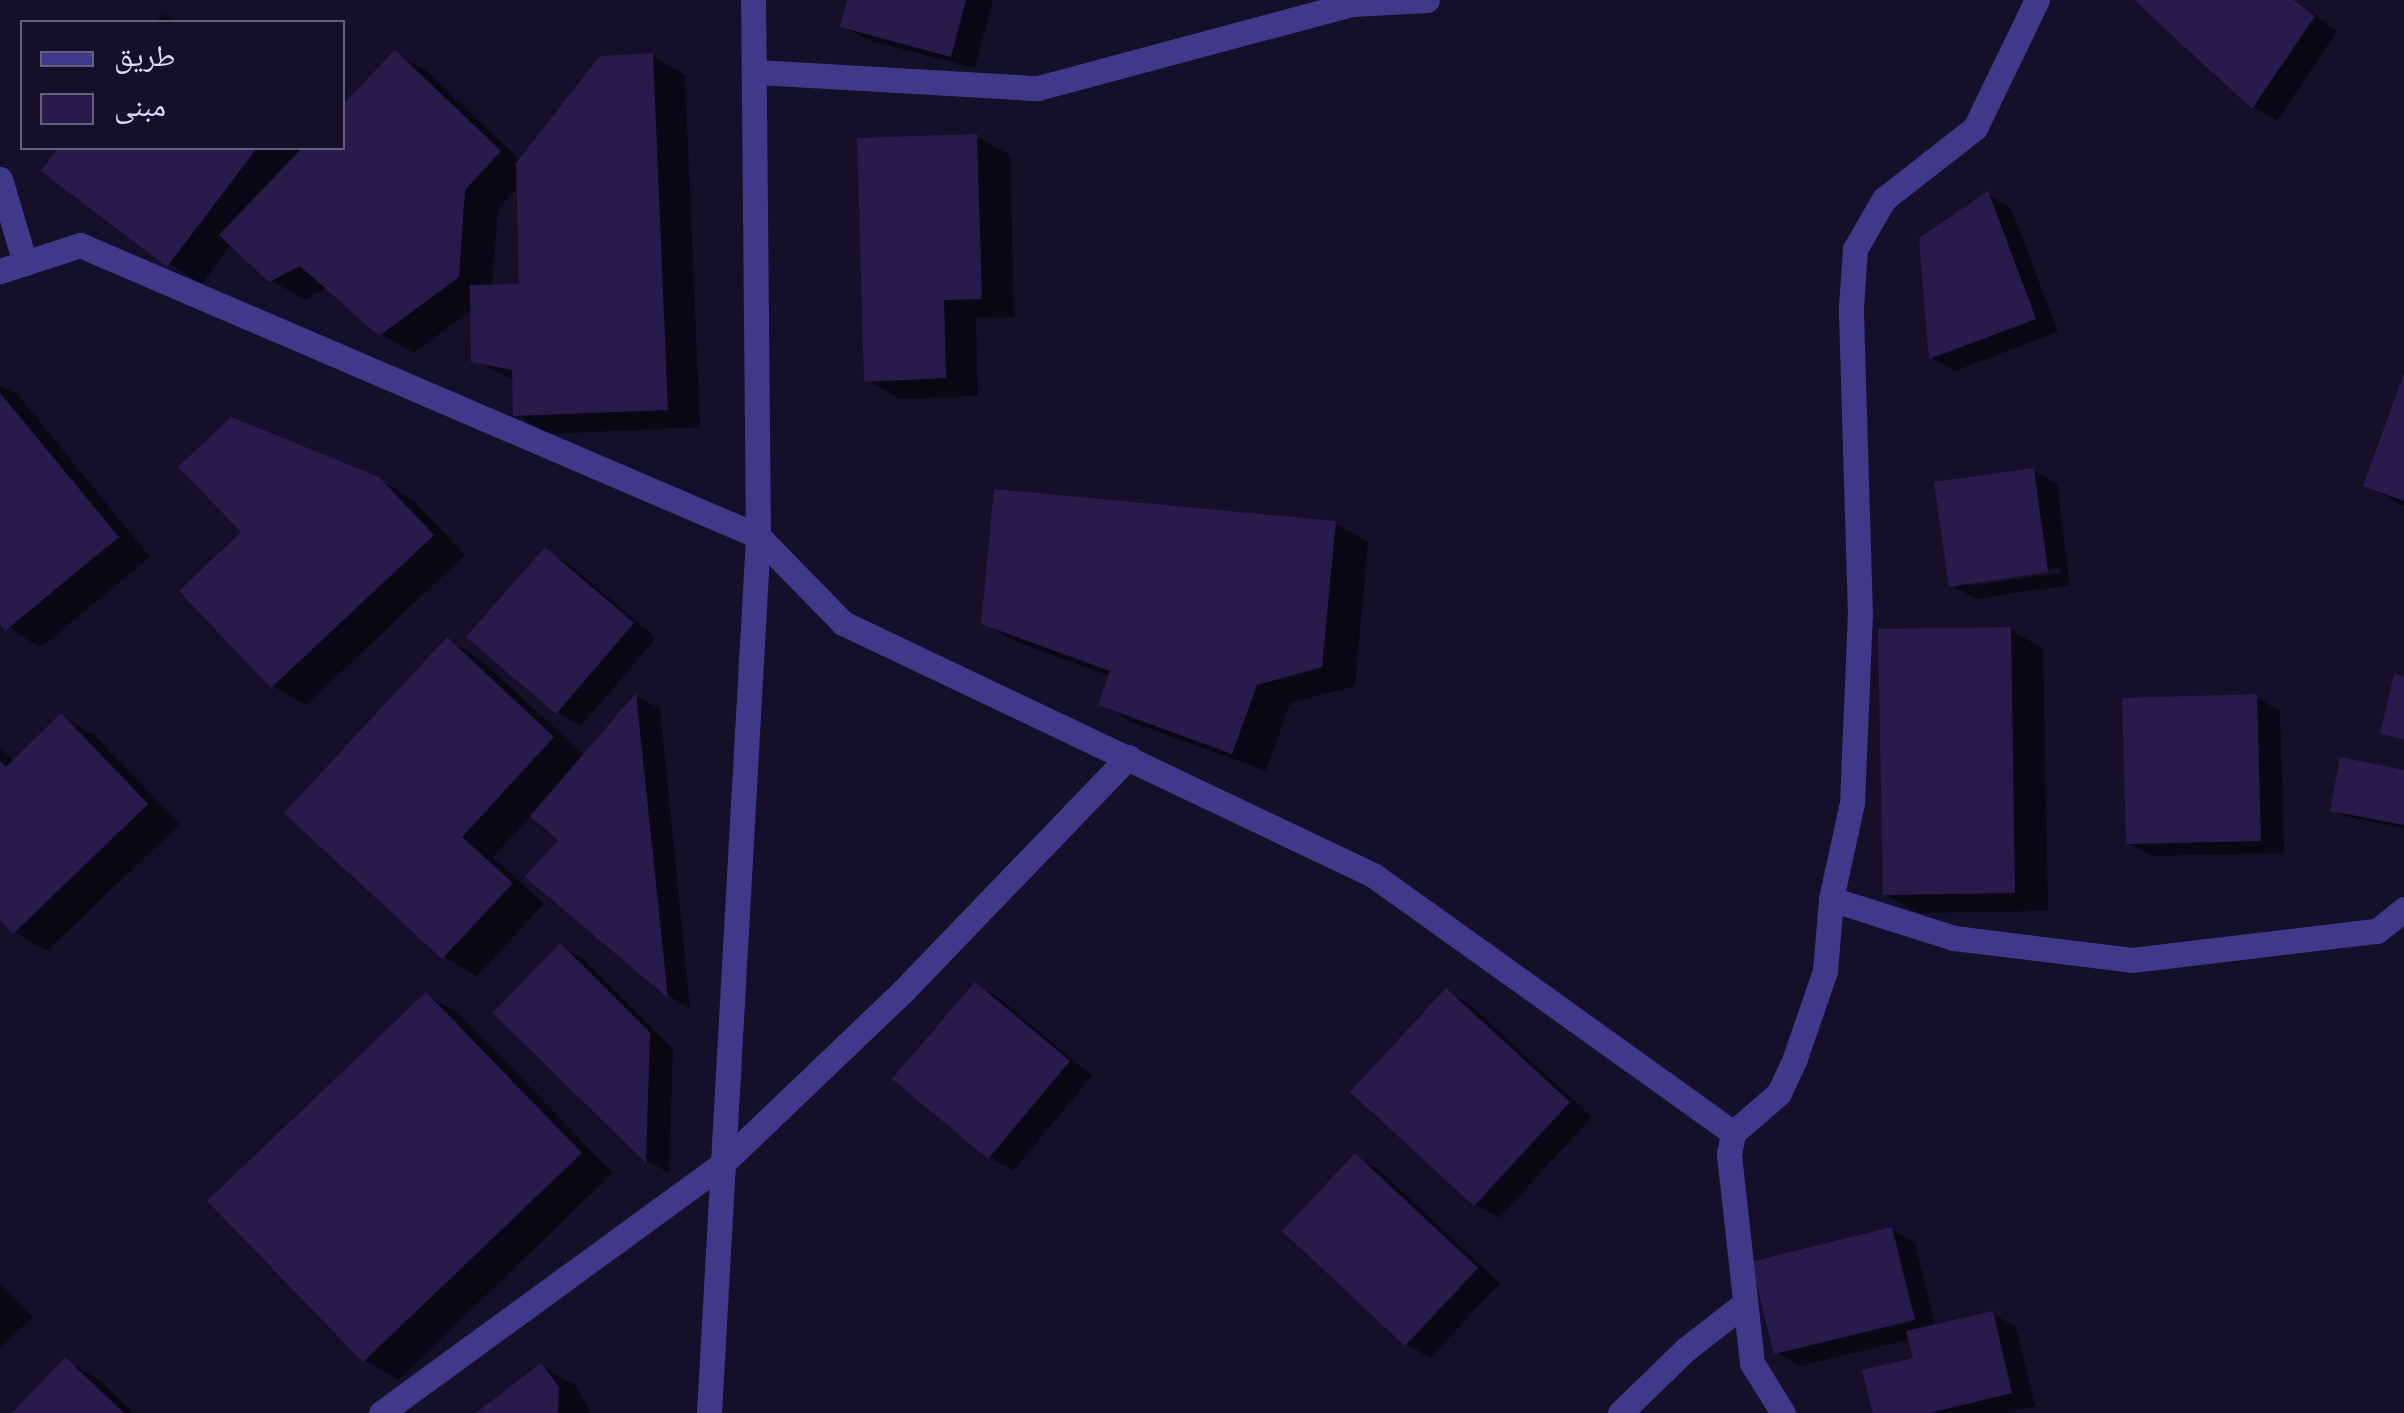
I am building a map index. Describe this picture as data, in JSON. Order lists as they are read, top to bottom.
{
  "legend": ["طريق", "مبنى"]
}
